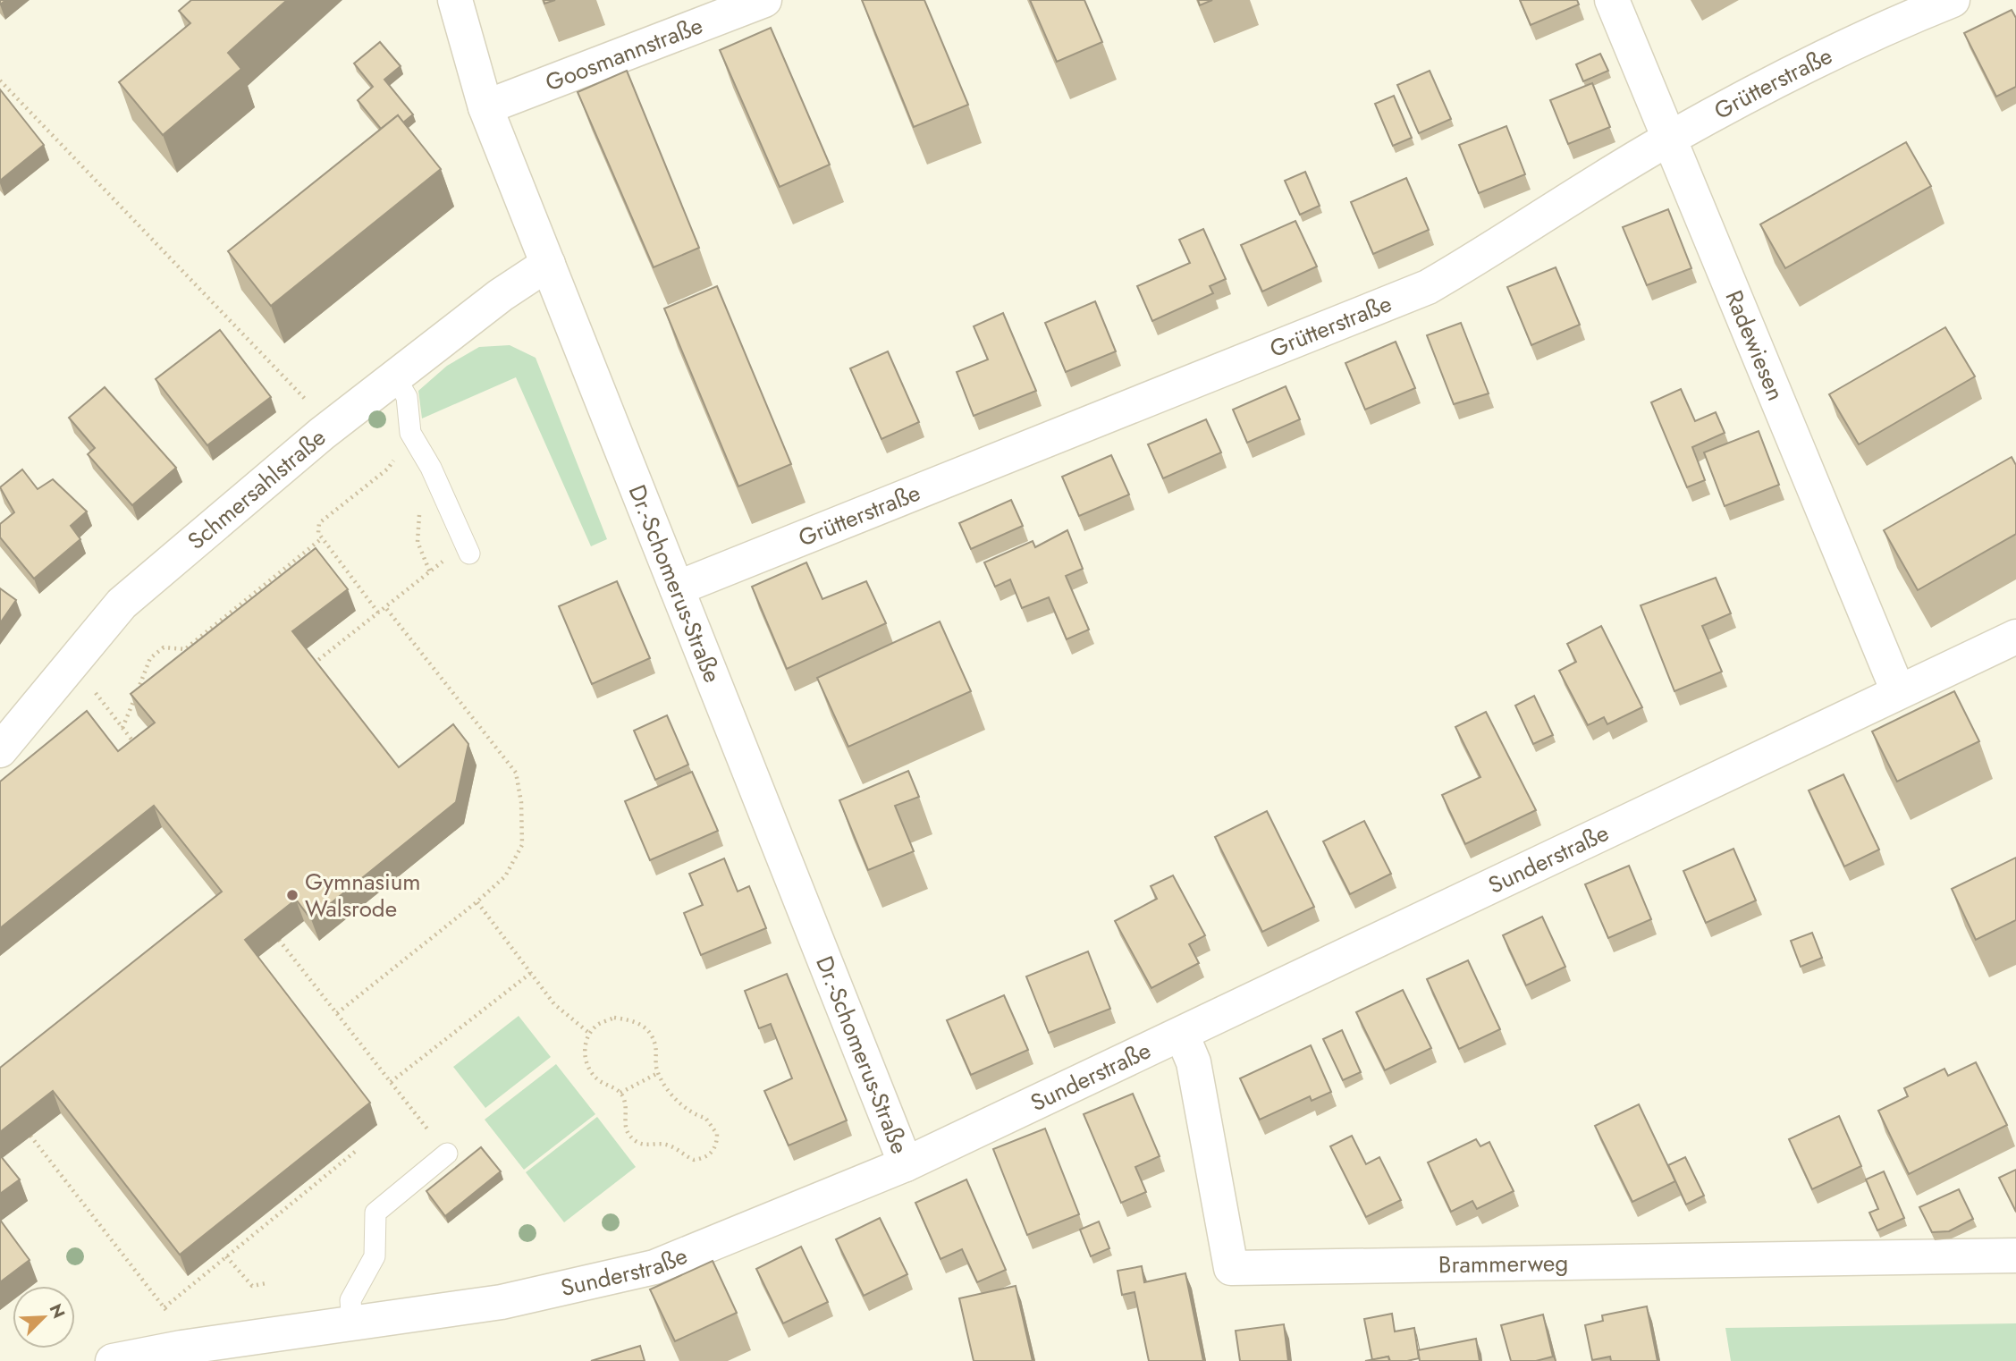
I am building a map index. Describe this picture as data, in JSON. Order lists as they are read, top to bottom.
{
  "streets": {
    "street": [
      "Goosmannstraße",
      "Grütterstraße",
      "Radewiesen",
      "Schmersahlstraße",
      "Dr.-Schomerus-Straße",
      "Sunderstraße",
      "Brammerweg"
    ]
  },
  "crossings": [
    ["Goosmannstraße", "Dr.-Schomerus-Straße"],
    ["Grütterstraße", "Radewiesen"],
    ["Grütterstraße", "Dr.-Schomerus-Straße"],
    ["Radewiesen", "Sunderstraße"],
    ["Schmersahlstraße", "Dr.-Schomerus-Straße"],
    ["Dr.-Schomerus-Straße", "Sunderstraße"],
    ["Sunderstraße", "Brammerweg"]
  ],
  "places": ["Gymnasium Walsrode"],
  "north": "top right"
}
